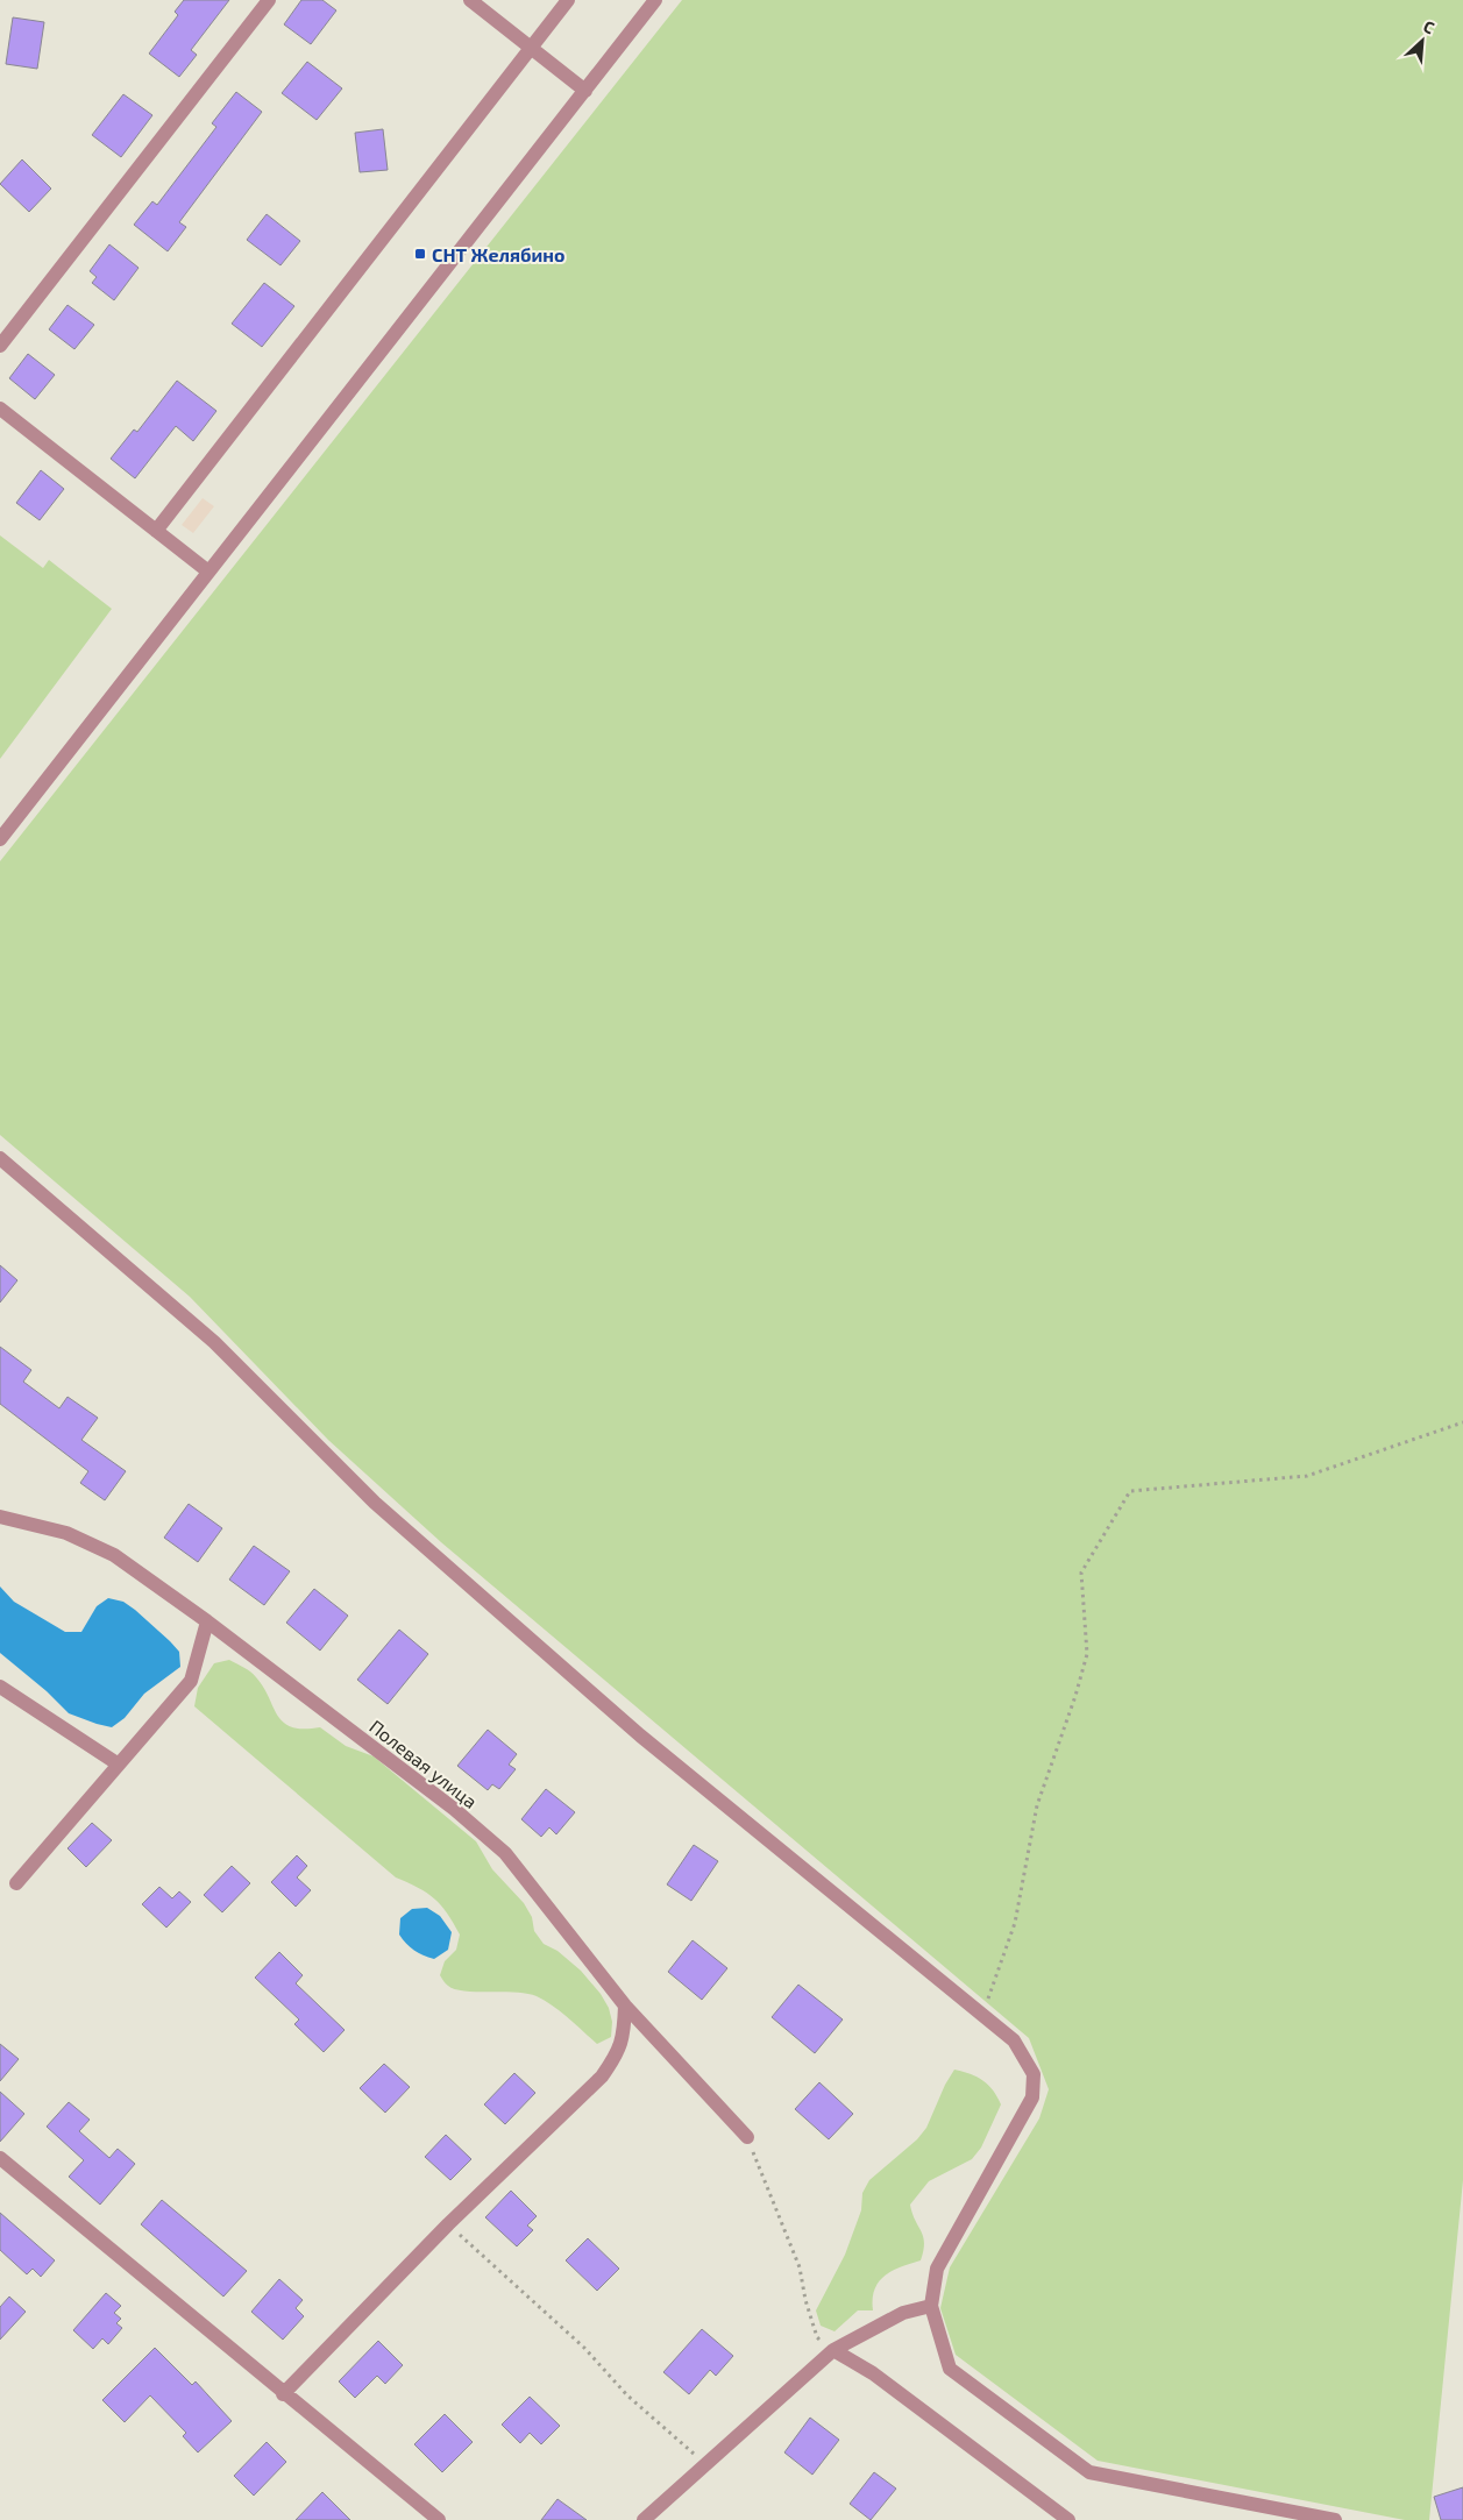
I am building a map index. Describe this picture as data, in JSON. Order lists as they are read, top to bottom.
{
  "streets": {
    "street": ["Полевая улица"]
  },
  "places": {
    "transit": ["СНТ Желябино"]
  },
  "north": "top right"
}
